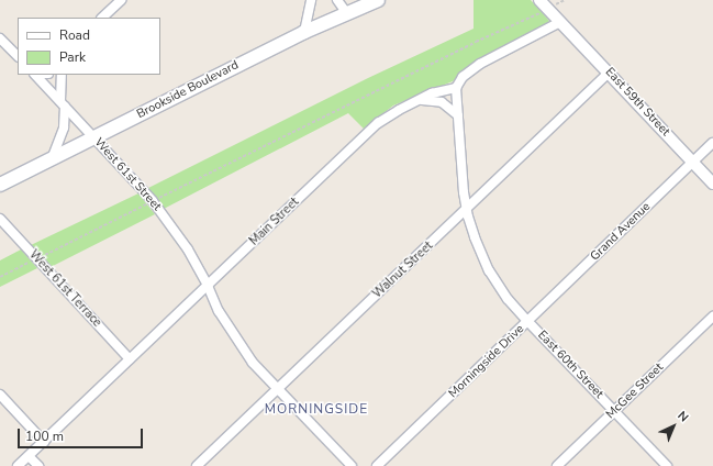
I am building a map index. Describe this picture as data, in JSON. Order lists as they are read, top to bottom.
{
  "streets": {
    "main road": ["Brookside Boulevard"],
    "street": [
      "East 59th Street",
      "West 61st Street",
      "Main Street",
      "Grand Avenue",
      "Walnut Street",
      "West 61st Terrace",
      "Morningside Drive",
      "East 60th Street",
      "McGee Street"
    ]
  },
  "crossings": [
    ["Brookside Boulevard", "West 61st Street"],
    ["East 59th Street", "Grand Avenue"],
    ["East 59th Street", "Walnut Street"],
    ["West 61st Street", "Main Street"],
    ["West 61st Street", "Walnut Street"],
    ["Main Street", "West 61st Terrace"],
    ["Main Street", "Morningside Drive"],
    ["Grand Avenue", "Morningside Drive"],
    ["Grand Avenue", "East 60th Street"],
    ["Walnut Street", "Morningside Drive"],
    ["Morningside Drive", "East 60th Street"],
    ["East 60th Street", "McGee Street"]
  ],
  "districts": ["MORNINGSIDE"],
  "legend": ["Road", "Park"],
  "scale_bar": "100 m",
  "north": "top right"
}
